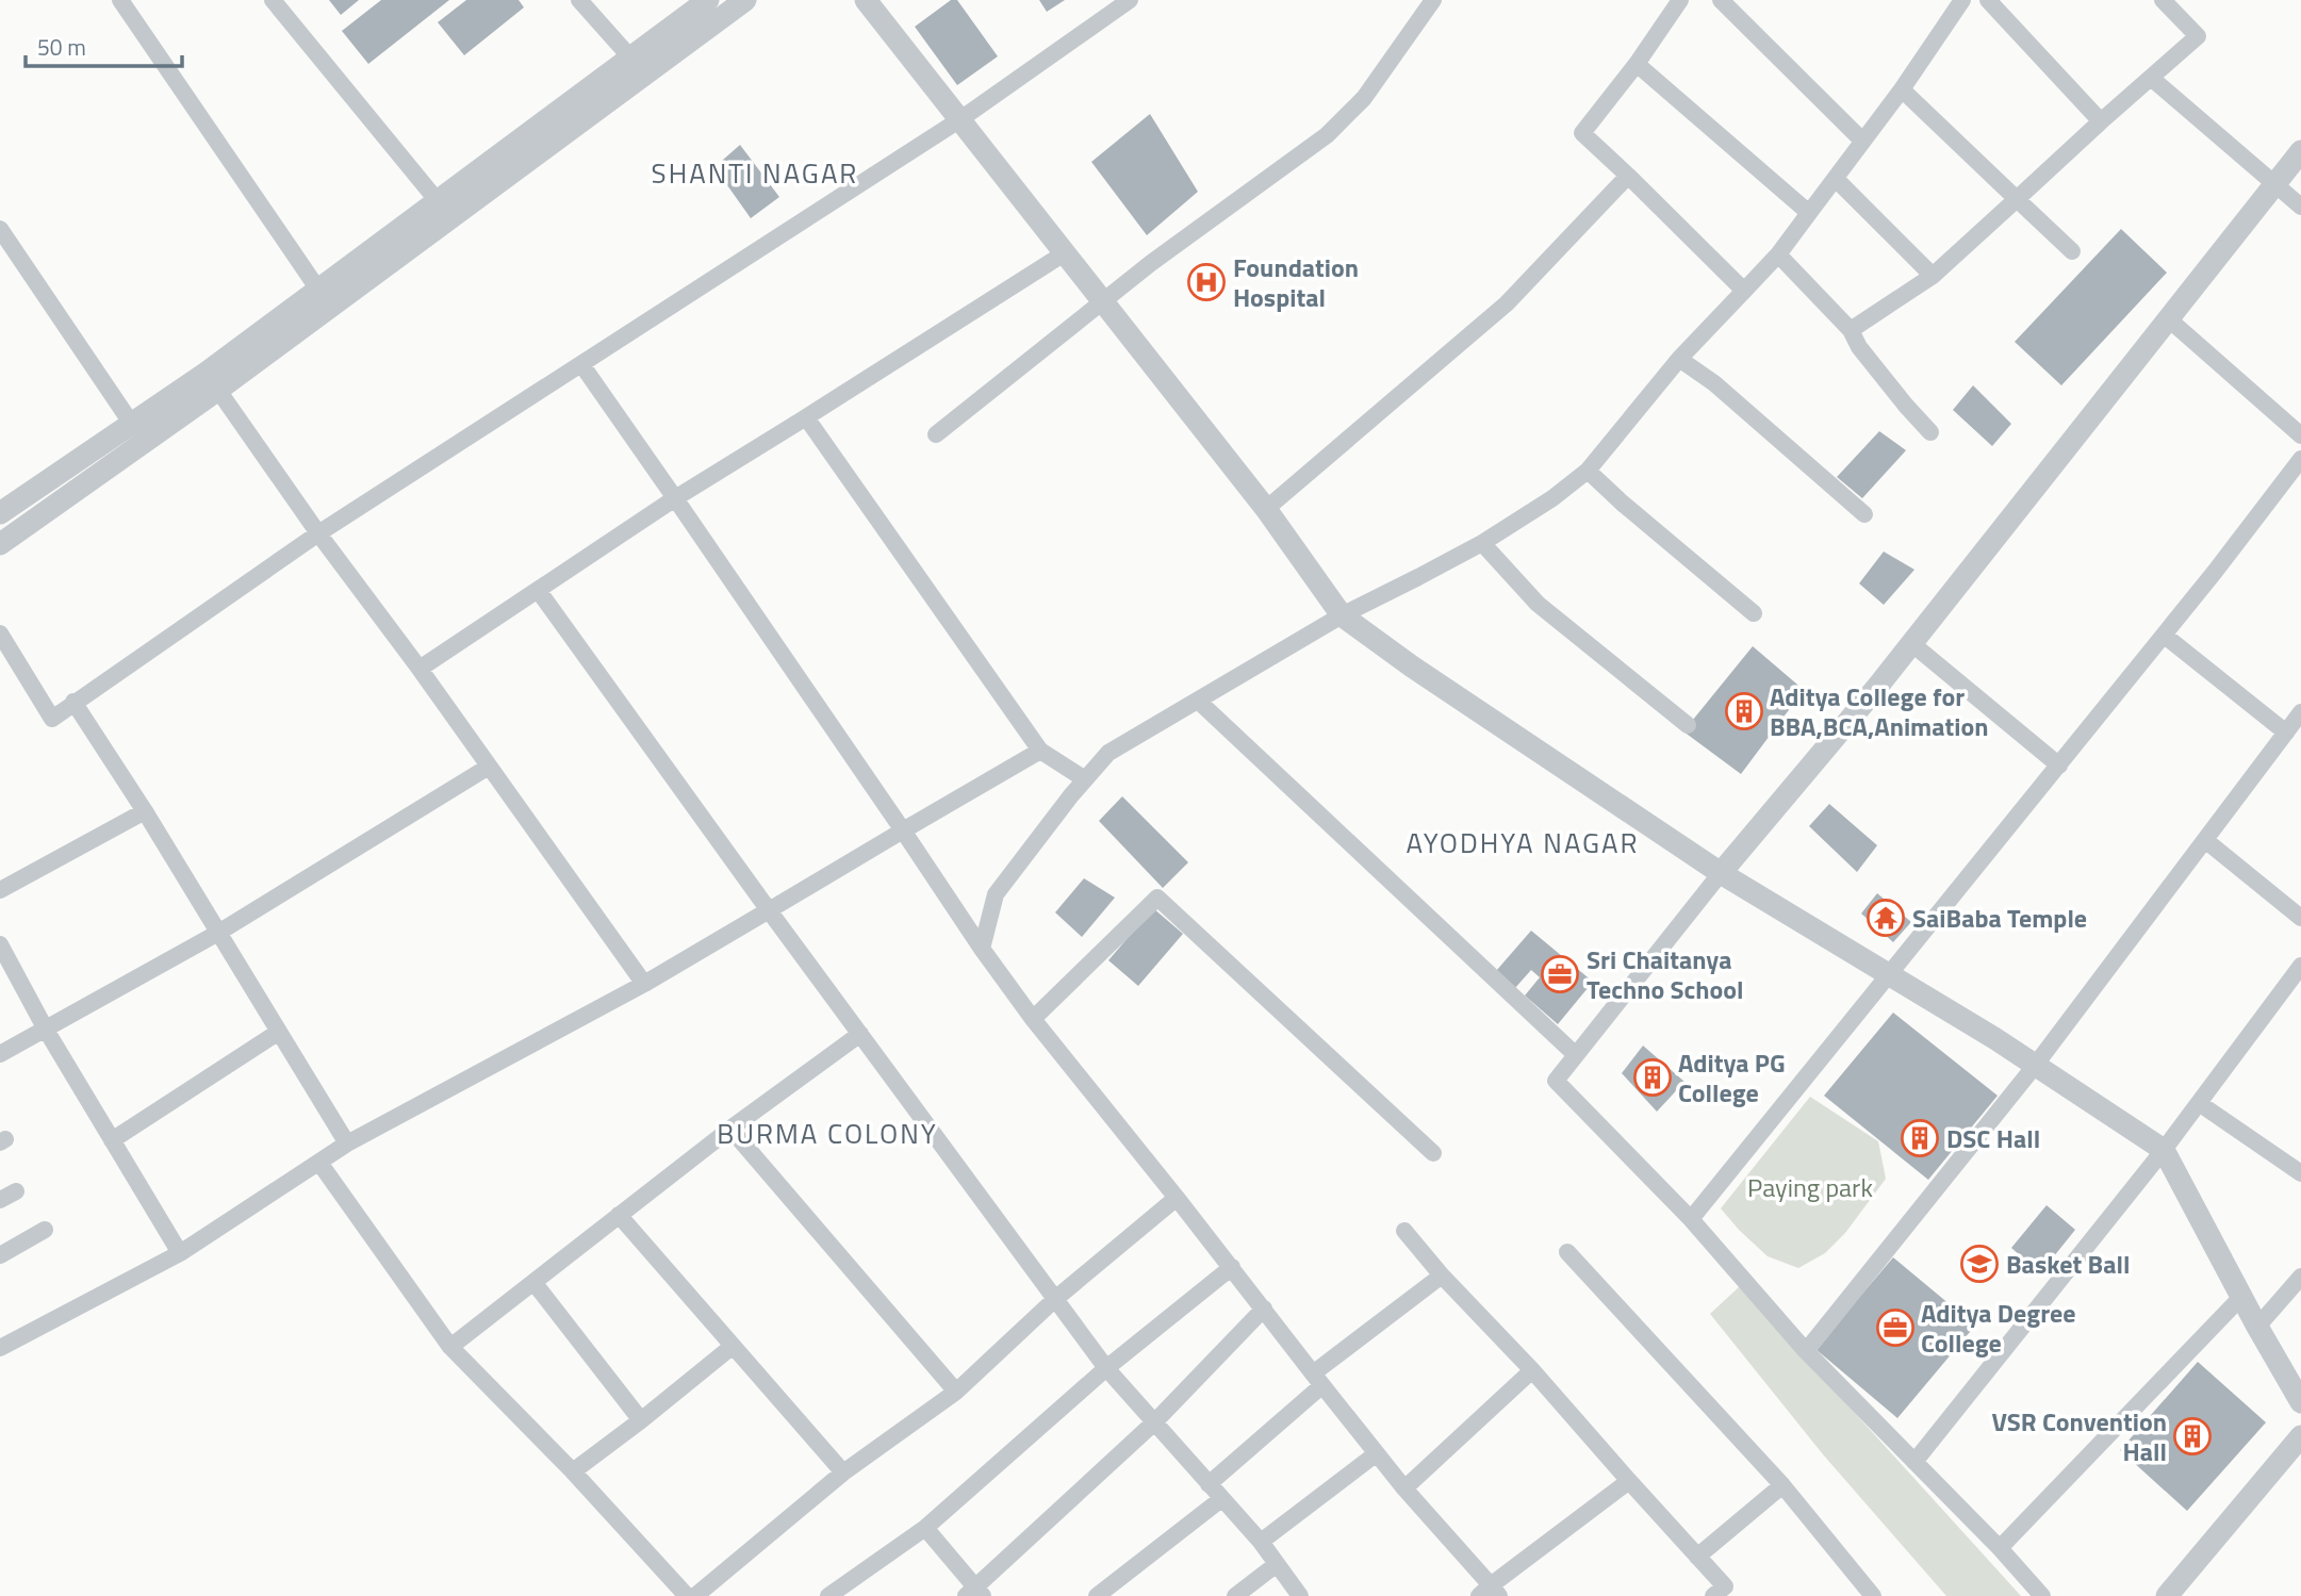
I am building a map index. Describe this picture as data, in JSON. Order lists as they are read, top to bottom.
{
  "districts": ["SHANTI NAGAR", "AYODHYA NAGAR", "BURMA COLONY"],
  "parks": ["Paying park"],
  "places": {
    "hospital": ["Foundation Hospital"],
    "building": [
      "Aditya College for BBA,BCA,Animation",
      "Aditya PG College",
      "DSC Hall",
      "VSR Convention Hall"
    ],
    "temple": ["SaiBaba Temple"],
    "office": ["Sri Chaitanya Techno School", "Aditya Degree College"],
    "school or university": ["Basket Ball"]
  },
  "scale_bar": "50 m"
}
